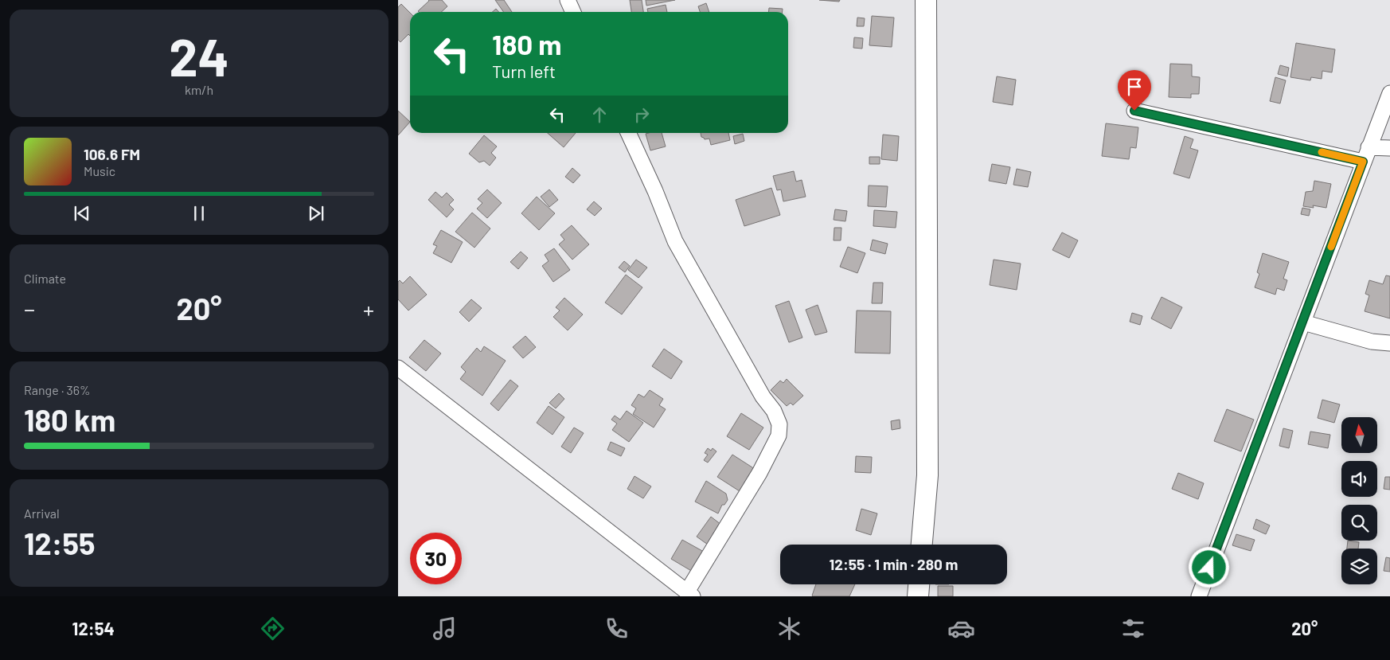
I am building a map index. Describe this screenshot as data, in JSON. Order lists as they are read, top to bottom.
{
  "north": "top",
  "page": {
    "tile": [
      ["24", "km/h"],
      "Climate",
      ["Range · 36%", "180 km"],
      ["Arrival", "12:55"]
    ],
    "turn": ["180 m", "Turn left"],
    "song": ["106.6 FM", "Music"],
    "heat": ["−", "20°", "+"],
    "limit": "30",
    "trip": "12:55 · 1 min · 280 m",
    "tabs": ["12:54", "20°"]
  }
}
